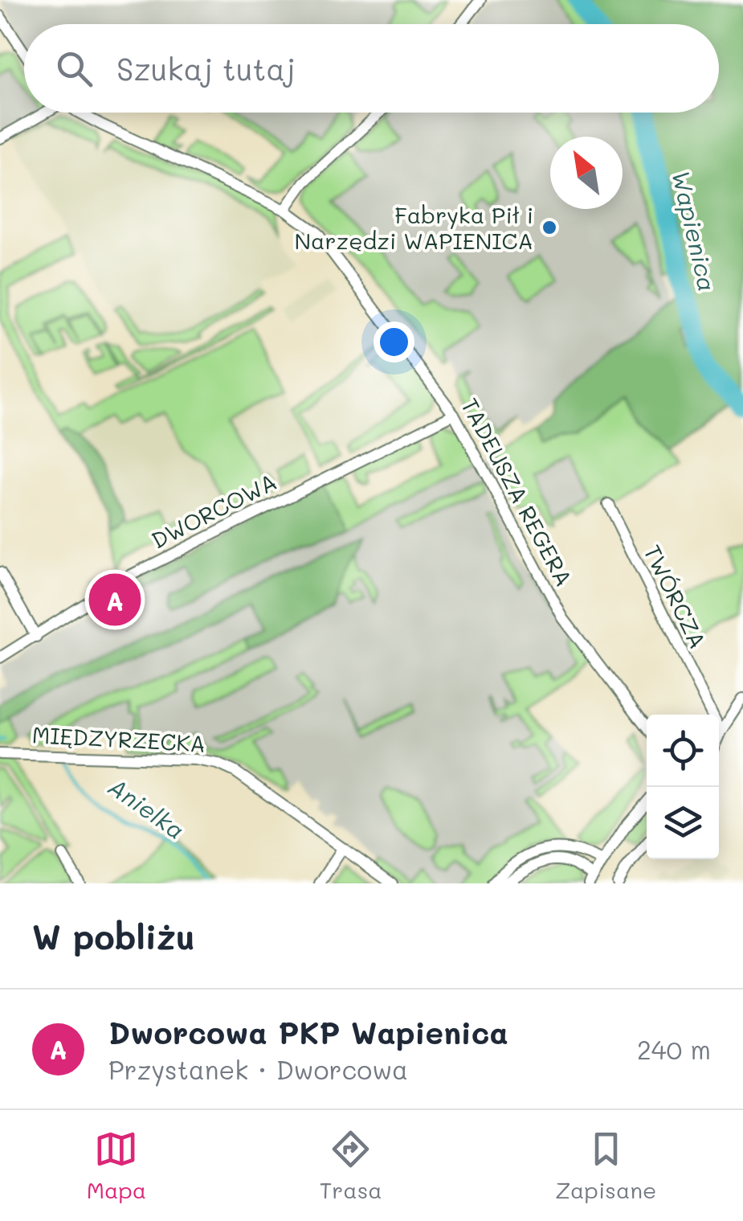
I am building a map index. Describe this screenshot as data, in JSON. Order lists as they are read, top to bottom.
{
  "streets": {
    "street": [
      "TADEUSZA REGERA",
      "DWORCOWA",
      "TWÓRCZA",
      "MIĘDZYRZECKA"
    ]
  },
  "crossings": [
    ["TADEUSZA REGERA", "DWORCOWA"]
  ],
  "water": ["Wapienica", "Anielka"],
  "places": ["Fabryka Pił i Narzędzi WAPIENICA"],
  "north": "top left",
  "page": {
    "search": "Szukaj tutaj",
    "pins": "A",
    "heading": "W pobliżu",
    "list": [
      {
        "mark": "A",
        "name": "Dworcowa PKP Wapienica",
        "note": "Przystanek · Dworcowa",
        "value": "240 m"
      }
    ],
    "nav": ["Mapa", "Trasa", "Zapisane"]
  }
}
